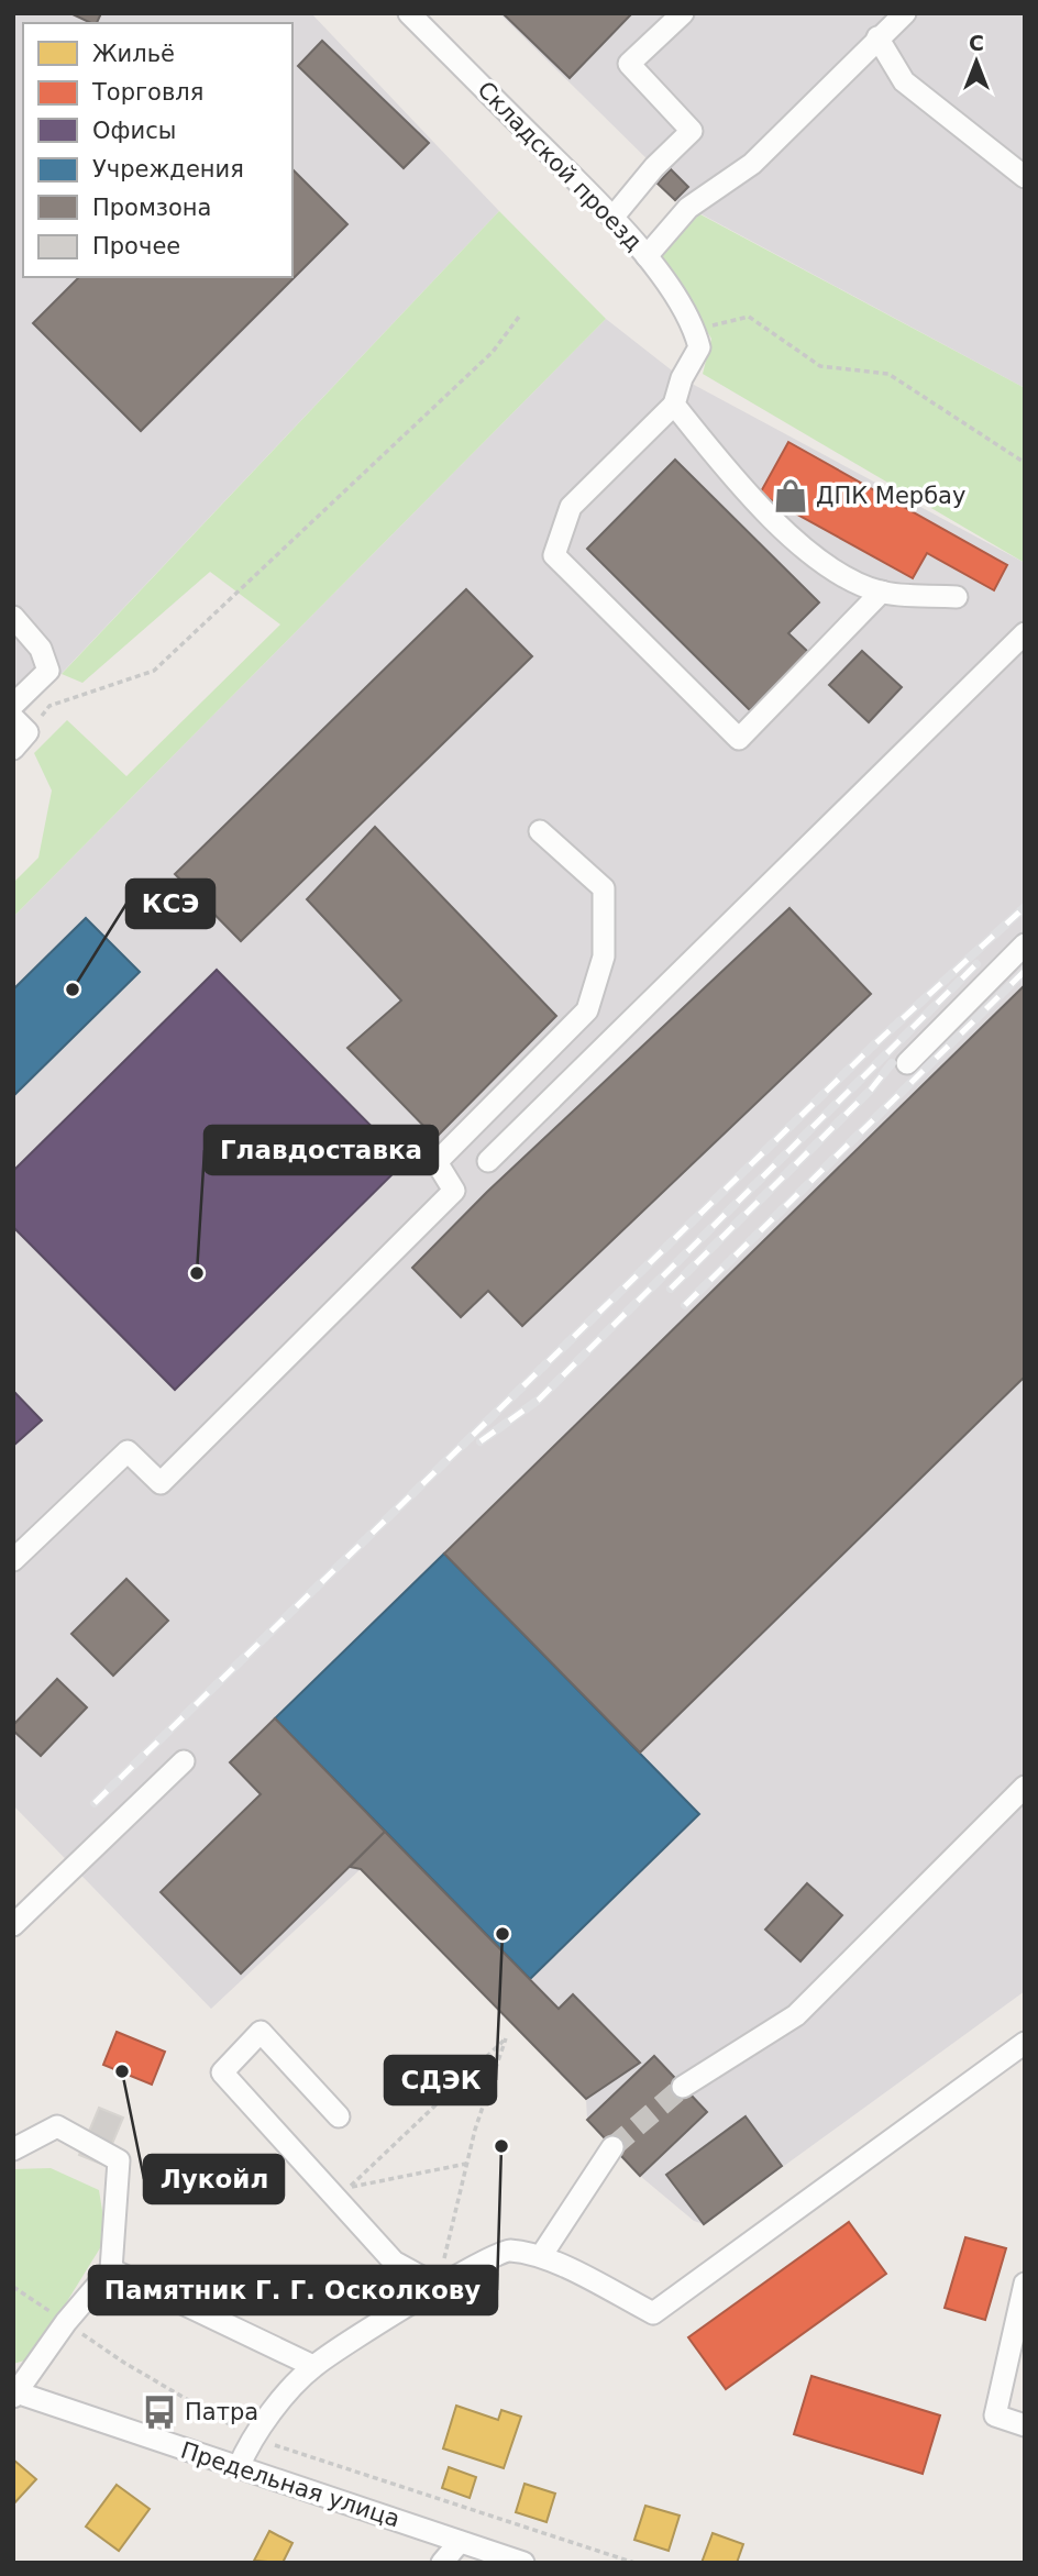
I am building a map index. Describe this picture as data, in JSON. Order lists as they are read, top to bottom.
{
  "streets": {
    "street": ["Складской проезд", "Предельная улица"]
  },
  "places": {
    "shop": ["ДПК Мербау"],
    "other": [
      "КСЭ",
      "Главдоставка",
      "СДЭК",
      "Лукойл",
      "Памятник Г. Г. Осколкову"
    ],
    "bus stop": ["Патра"]
  },
  "legend": [
    "Жильё",
    "Торговля",
    "Офисы",
    "Учреждения",
    "Промзона",
    "Прочее"
  ],
  "north": "top"
}
